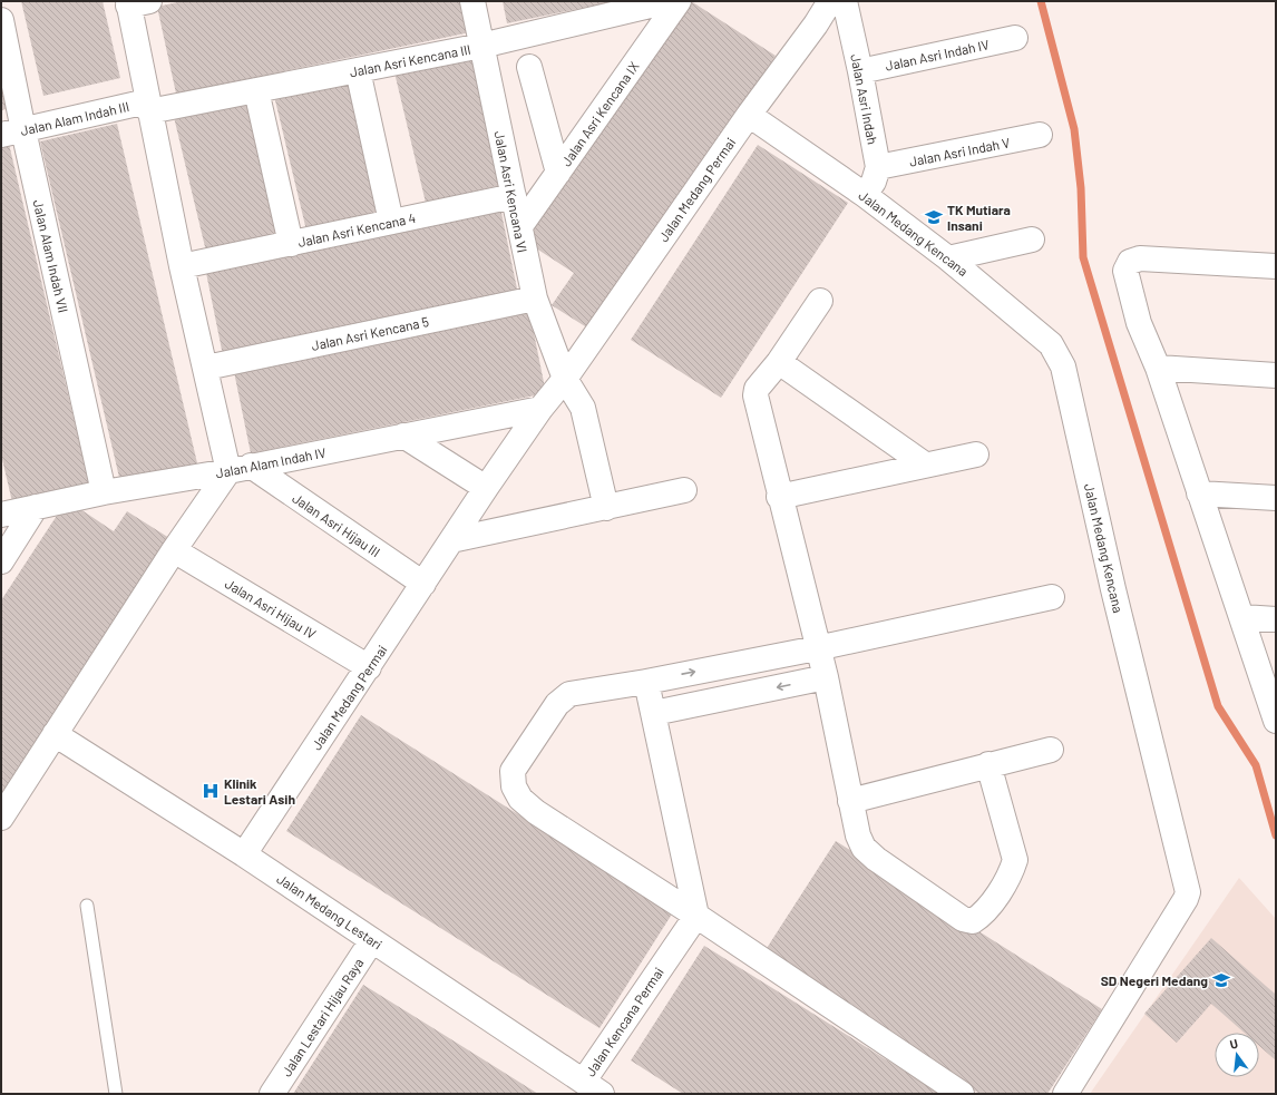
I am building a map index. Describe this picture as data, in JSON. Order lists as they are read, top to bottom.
{
  "streets": {
    "street": [
      "Jalan Asri Indah IV",
      "Jalan Asri Kencana III",
      "Jalan Asri Indah",
      "Jalan Asri Kencana IX",
      "Jalan Alam Indah III",
      "Jalan Asri Indah V",
      "Jalan Medang Permai",
      "Jalan Asri Kencana VI",
      "Jalan Asri Kencana 4",
      "Jalan Medang Kencana",
      "Jalan Alam Indah VII",
      "Jalan Asri Kencana 5",
      "Jalan Alam Indah IV",
      "Jalan Asri Hijau III",
      "Jalan Asri Hijau IV",
      "Jalan Medang Lestari",
      "Jalan Lestari Hijau Raya",
      "Jalan Kencana Permai"
    ]
  },
  "crossings": [
    ["Jalan Asri Indah IV", "Jalan Asri Indah"],
    ["Jalan Asri Kencana III", "Jalan Alam Indah III"],
    ["Jalan Asri Kencana III", "Jalan Asri Kencana VI"],
    ["Jalan Asri Indah", "Jalan Asri Indah V"],
    ["Jalan Asri Kencana IX", "Jalan Asri Kencana VI"],
    ["Jalan Alam Indah III", "Jalan Alam Indah VII"],
    ["Jalan Medang Permai", "Jalan Asri Kencana VI"],
    ["Jalan Medang Permai", "Jalan Medang Kencana"],
    ["Jalan Medang Permai", "Jalan Alam Indah IV"],
    ["Jalan Medang Permai", "Jalan Asri Hijau III"],
    ["Jalan Medang Permai", "Jalan Asri Hijau IV"],
    ["Jalan Medang Permai", "Jalan Medang Lestari"],
    ["Jalan Asri Kencana VI", "Jalan Asri Kencana 4"],
    ["Jalan Asri Kencana VI", "Jalan Asri Kencana 5"],
    ["Jalan Alam Indah VII", "Jalan Alam Indah IV"],
    ["Jalan Alam Indah IV", "Jalan Asri Hijau III"],
    ["Jalan Medang Lestari", "Jalan Lestari Hijau Raya"],
    ["Jalan Medang Lestari", "Jalan Kencana Permai"]
  ],
  "places": {
    "school or university": ["TK Mutiara Insani", "SD Negeri Medang"],
    "hospital": ["Klinik Lestari Asih"]
  },
  "north": "top"
}
